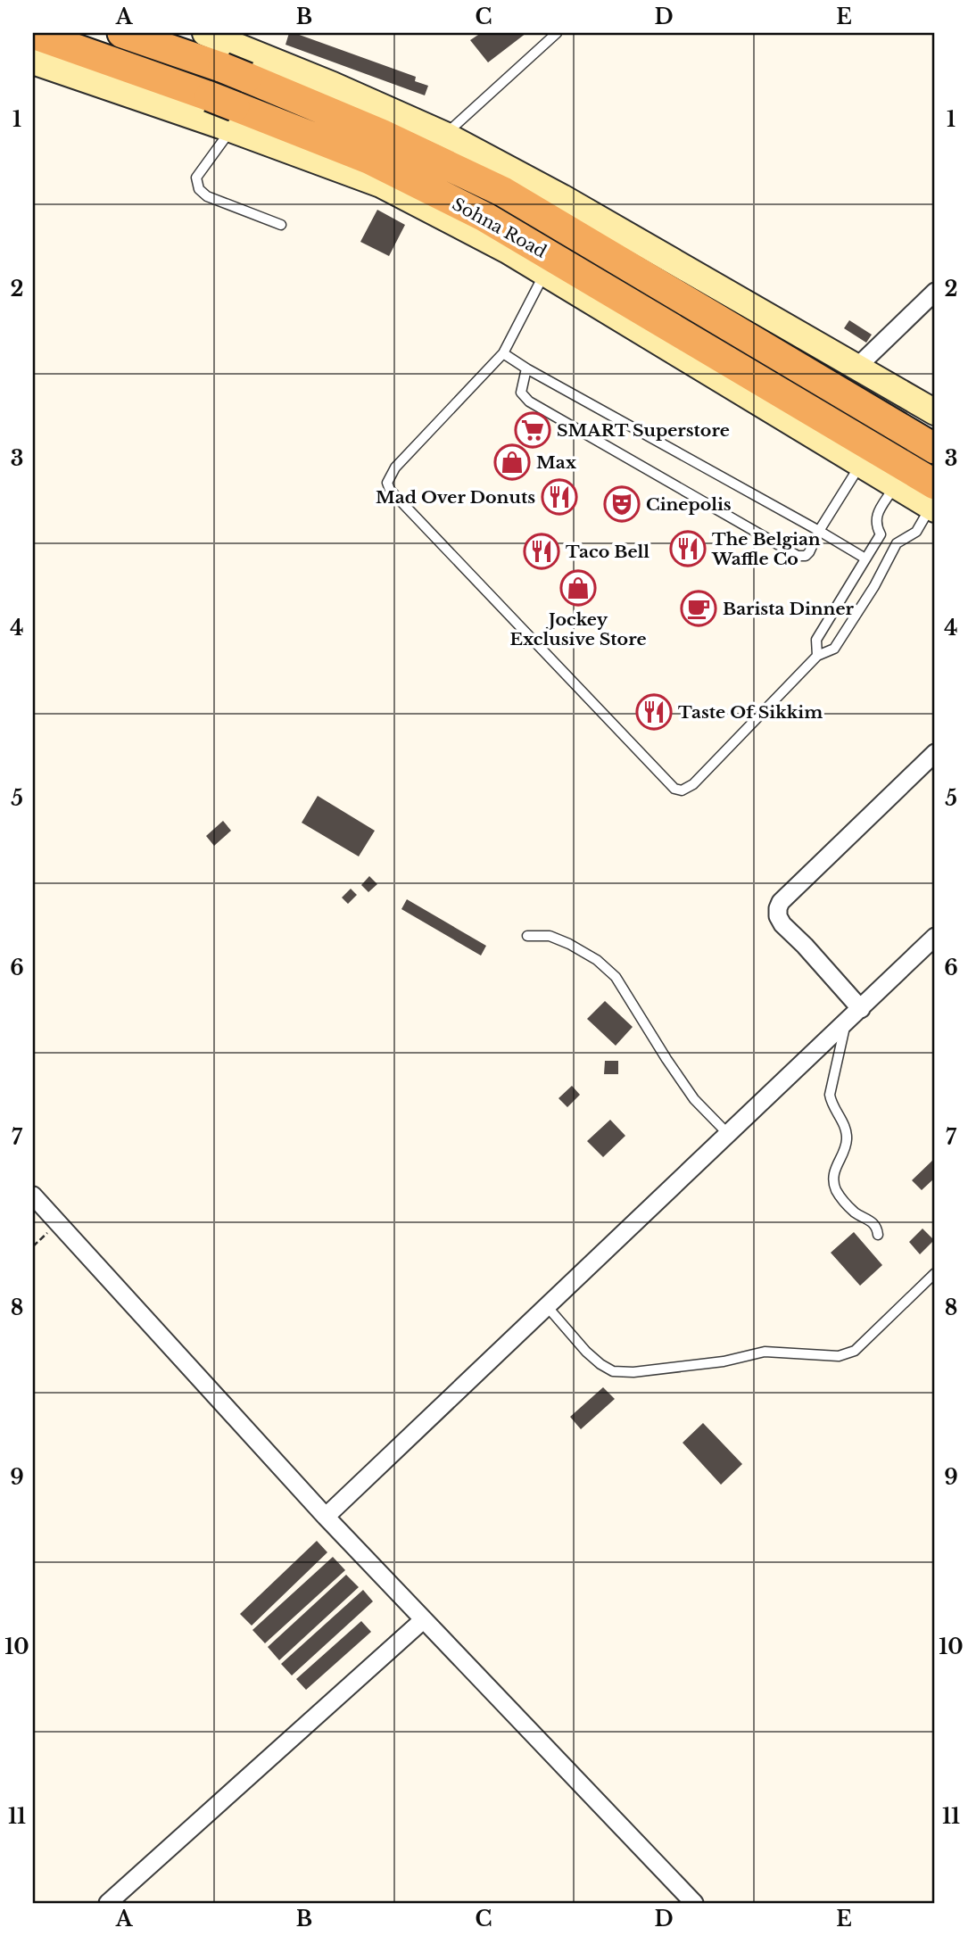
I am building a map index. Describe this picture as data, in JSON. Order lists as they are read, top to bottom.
{
  "streets": {
    "highway": ["Sohna Road"]
  },
  "places": {
    "supermarket": ["SMART Superstore"],
    "shop": ["Max", "Jockey Exclusive Store"],
    "restaurant": [
      "Mad Over Donuts",
      "The Belgian Waffle Co",
      "Taco Bell",
      "Taste Of Sikkim"
    ],
    "theatre": ["Cinepolis"],
    "cafe": ["Barista Dinner"]
  },
  "grid": {
    "columns": [
      "A",
      "B",
      "C",
      "D",
      "E"
    ],
    "rows": [
      "1",
      "2",
      "3",
      "4",
      "5",
      "6",
      "7",
      "8",
      "9",
      "10",
      "11"
    ]
  }
}
